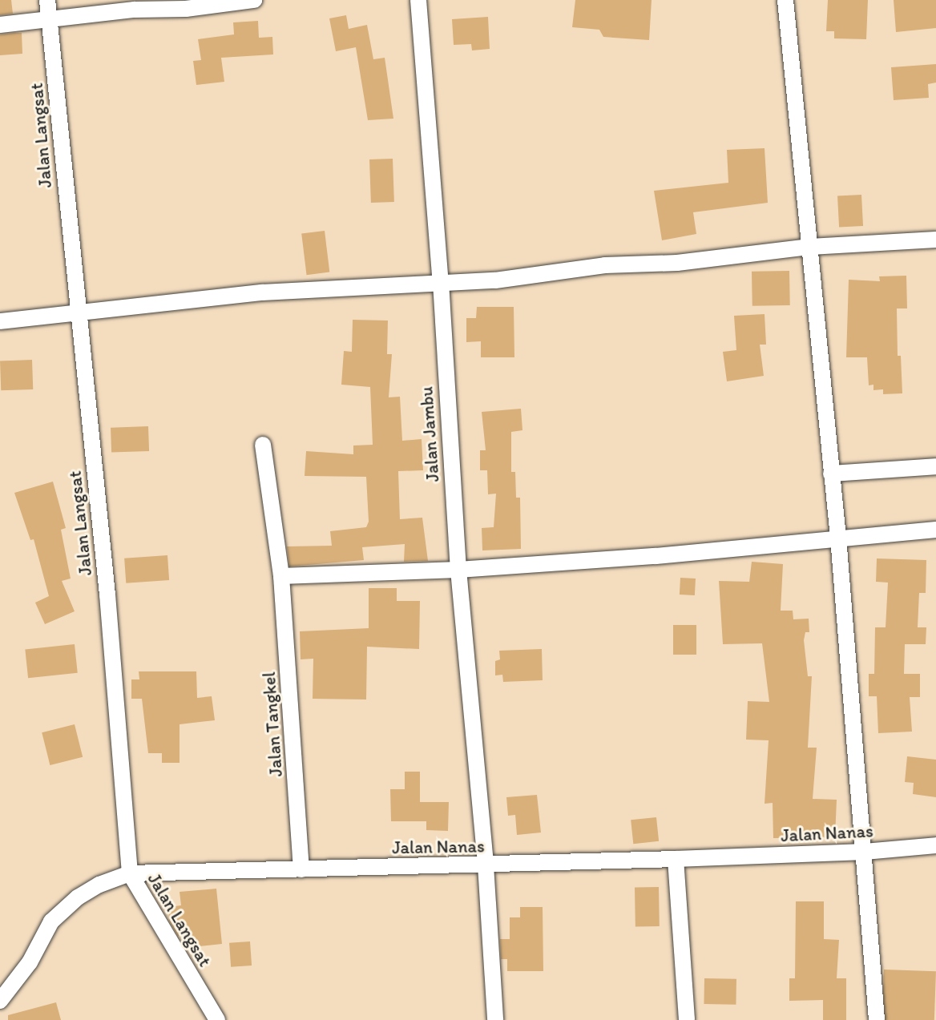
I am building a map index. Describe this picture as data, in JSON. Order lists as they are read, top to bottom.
{
  "streets": {
    "street": [
      "Jalan Langsat",
      "Jalan Jambu",
      "Jalan Tangkel",
      "Jalan Nanas"
    ]
  },
  "crossings": [
    ["Jalan Langsat", "Jalan Nanas"],
    ["Jalan Jambu", "Jalan Nanas"],
    ["Jalan Tangkel", "Jalan Nanas"]
  ]
}
